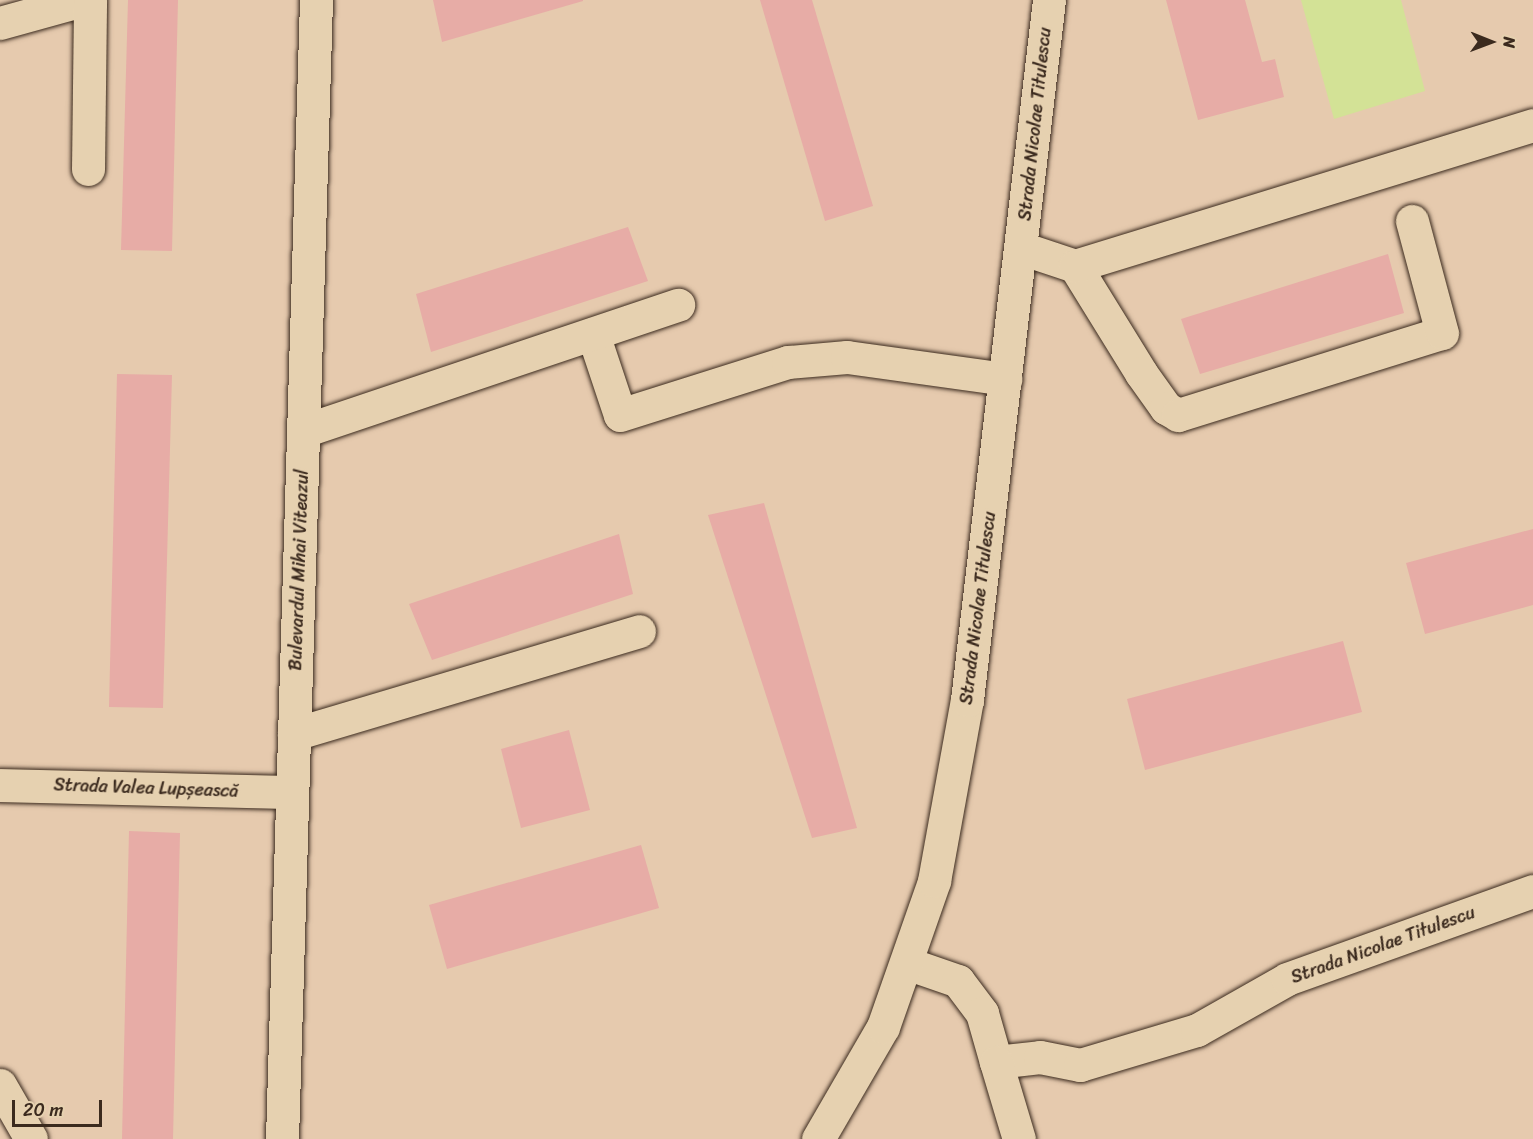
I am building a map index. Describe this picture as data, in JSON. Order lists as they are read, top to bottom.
{
  "streets": {
    "street": ["Strada Nicolae Titulescu", "Bulevardul Mihai Viteazul", "Strada Valea Lupșească"]
  },
  "crossings": [
    ["Bulevardul Mihai Viteazul", "Strada Valea Lupșească"]
  ],
  "scale_bar": "20 m",
  "north": "right"
}
